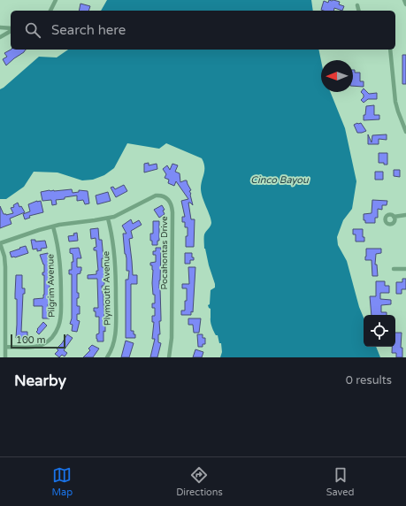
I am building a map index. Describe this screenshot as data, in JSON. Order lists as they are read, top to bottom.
{
  "streets": {
    "street": ["Pocahontas Drive", "Pilgrim Avenue", "Plymouth Avenue"]
  },
  "crossings": [
    ["Pocahontas Drive", "Pilgrim Avenue"],
    ["Pocahontas Drive", "Plymouth Avenue"]
  ],
  "water": ["Cinco Bayou"],
  "scale_bar": "100 m",
  "north": "left",
  "page": {
    "search": "Search here",
    "scale": "100 m",
    "heading": ["Nearby", "0 results"],
    "nav": ["Map", "Directions", "Saved"]
  }
}
